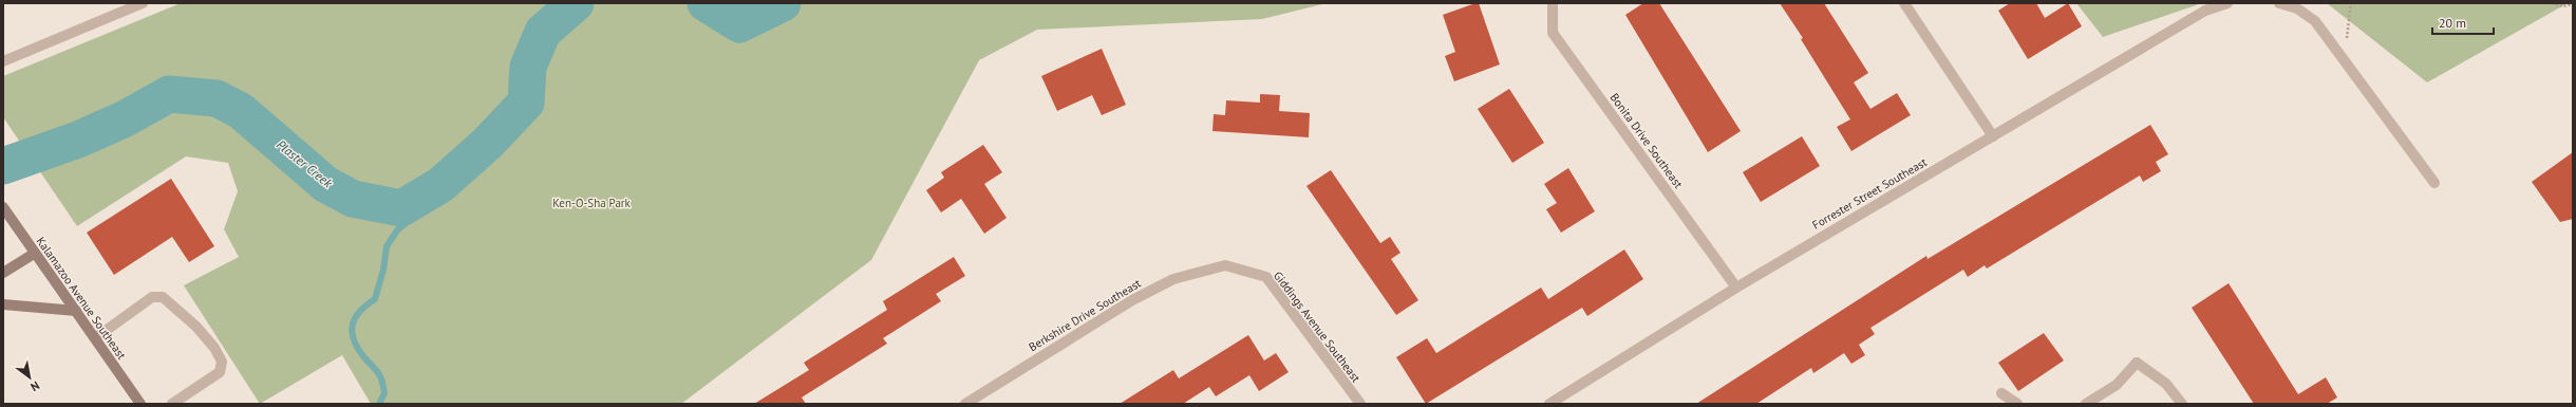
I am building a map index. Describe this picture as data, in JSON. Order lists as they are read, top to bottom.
{
  "streets": {
    "main road": ["Kalamazoo Avenue Southeast"],
    "street": [
      "Bonita Drive Southeast",
      "Forrester Street Southeast",
      "Berkshire Drive Southeast",
      "Giddings Avenue Southeast"
    ]
  },
  "crossings": [
    ["Bonita Drive Southeast", "Forrester Street Southeast"],
    ["Berkshire Drive Southeast", "Giddings Avenue Southeast"]
  ],
  "water": ["Plaster Creek"],
  "parks": ["Ken-O-Sha Park"],
  "scale_bar": "20 m",
  "north": "bottom right"
}
